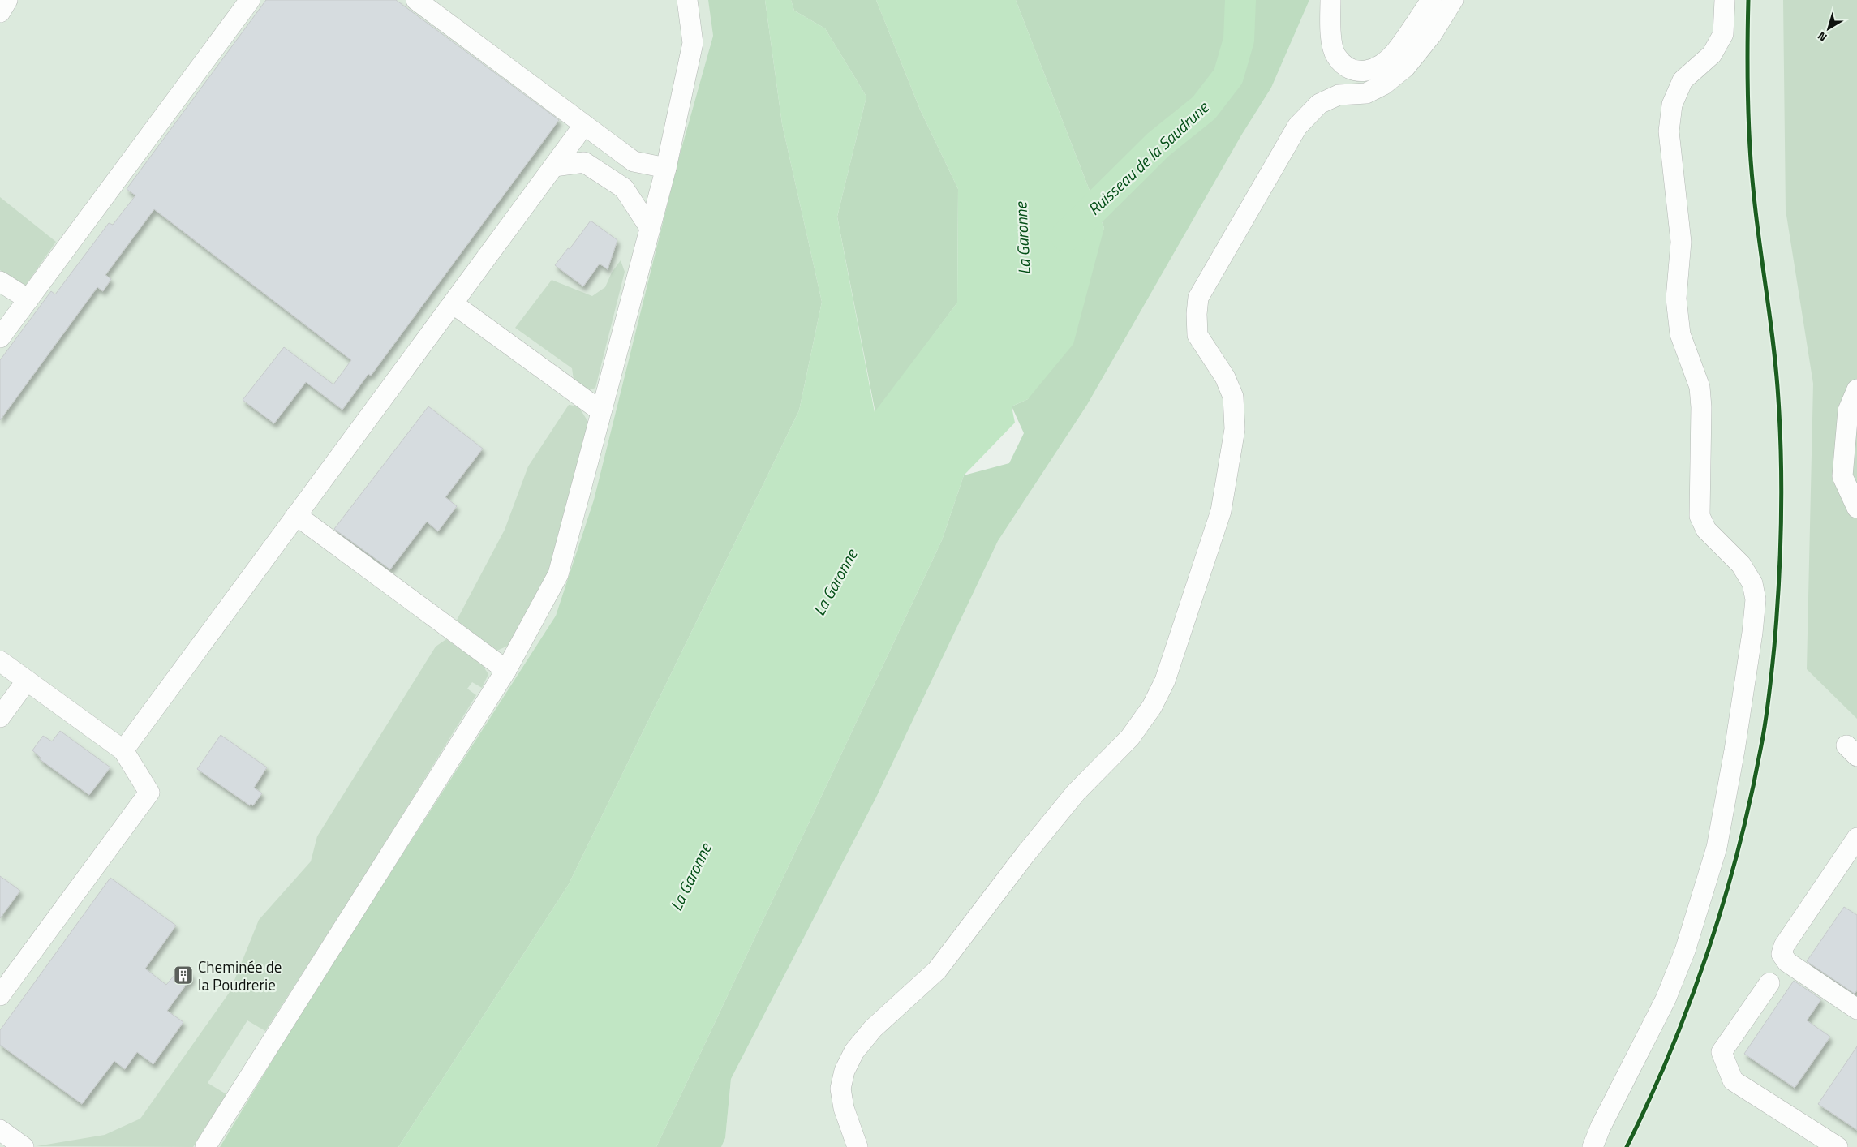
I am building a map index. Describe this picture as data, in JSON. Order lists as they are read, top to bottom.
{
  "water": ["Ruisseau de la Saudrune", "La Garonne"],
  "places": {
    "building": ["Cheminée de la Poudrerie"]
  },
  "north": "bottom left"
}
